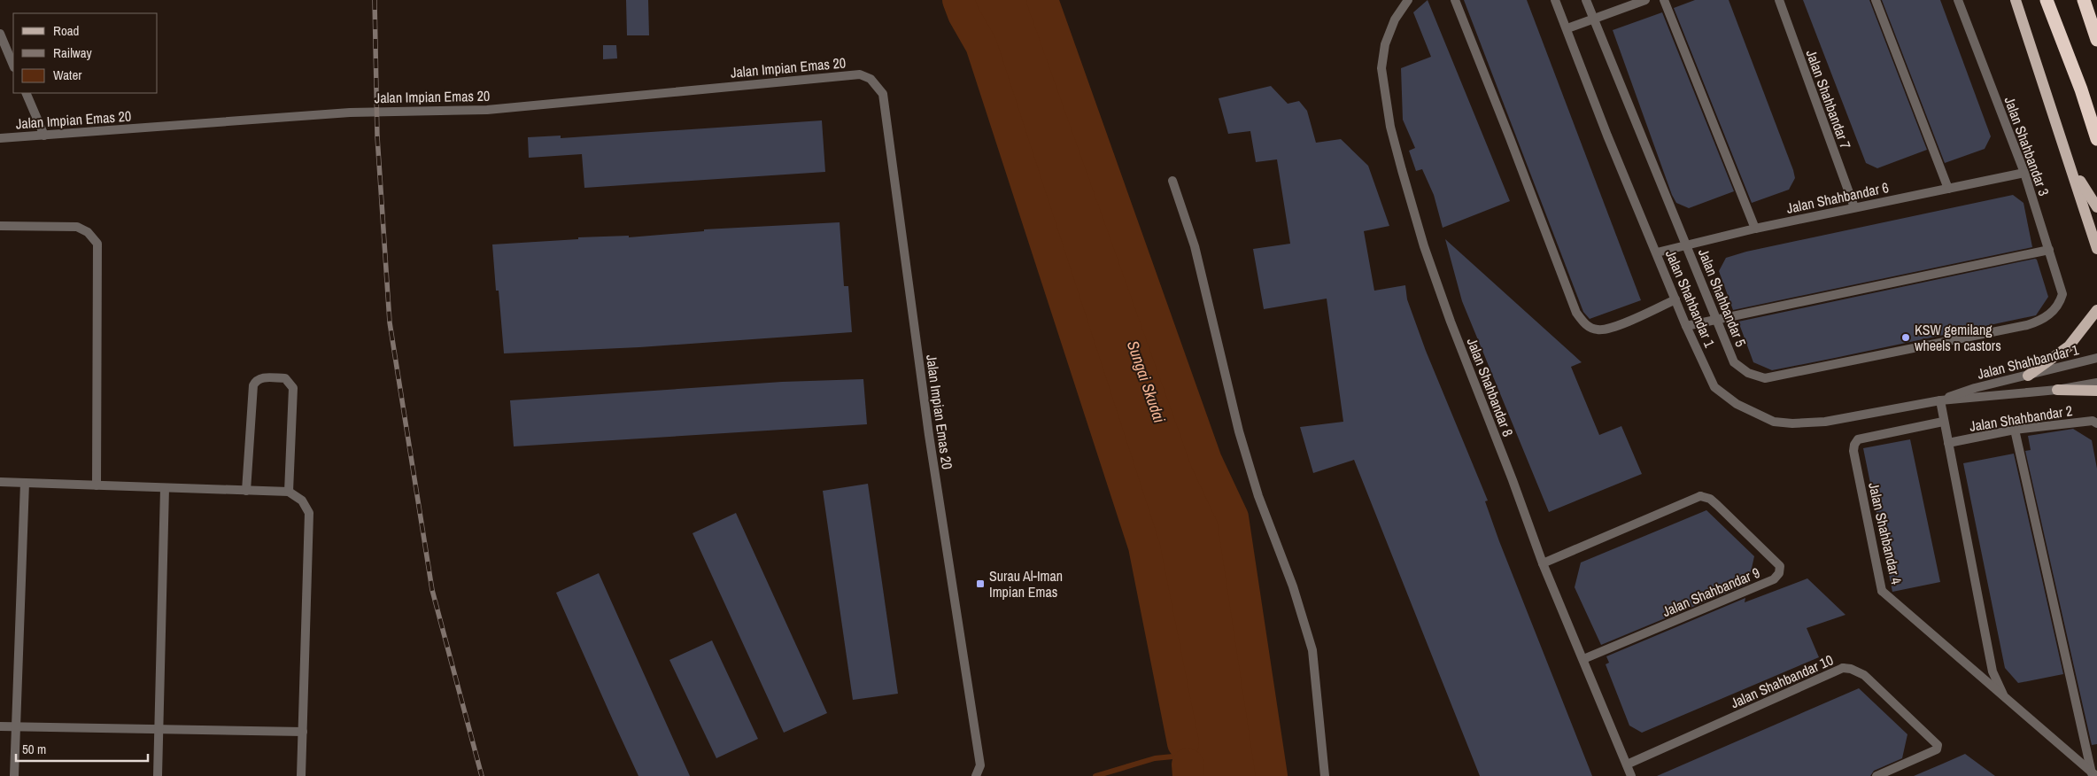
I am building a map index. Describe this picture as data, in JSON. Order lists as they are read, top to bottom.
{
  "streets": {
    "street": [
      "Jalan Impian Emas 20",
      "Jalan Shahbandar 7",
      "Jalan Shahbandar 3",
      "Jalan Shahbandar 6",
      "Jalan Shahbandar 5",
      "Jalan Shahbandar 1",
      "Jalan Shahbandar 8",
      "Jalan Shahbandar 2",
      "Jalan Shahbandar 4",
      "Jalan Shahbandar 9",
      "Jalan Shahbandar 10"
    ]
  },
  "crossings": [
    ["Jalan Shahbandar 7", "Jalan Shahbandar 6"],
    ["Jalan Shahbandar 3", "Jalan Shahbandar 6"],
    ["Jalan Shahbandar 3", "Jalan Shahbandar 5"],
    ["Jalan Shahbandar 6", "Jalan Shahbandar 5"],
    ["Jalan Shahbandar 6", "Jalan Shahbandar 1"],
    ["Jalan Shahbandar 1", "Jalan Shahbandar 4"],
    ["Jalan Shahbandar 8", "Jalan Shahbandar 9"],
    ["Jalan Shahbandar 8", "Jalan Shahbandar 10"],
    ["Jalan Shahbandar 2", "Jalan Shahbandar 4"]
  ],
  "water": ["Sungai Skudai"],
  "places": {
    "other": ["KSW gemilang wheels n castors"],
    "transit": ["Surau Al-Iman Impian Emas"]
  },
  "legend": ["Road", "Railway", "Water"],
  "scale_bar": "50 m"
}
